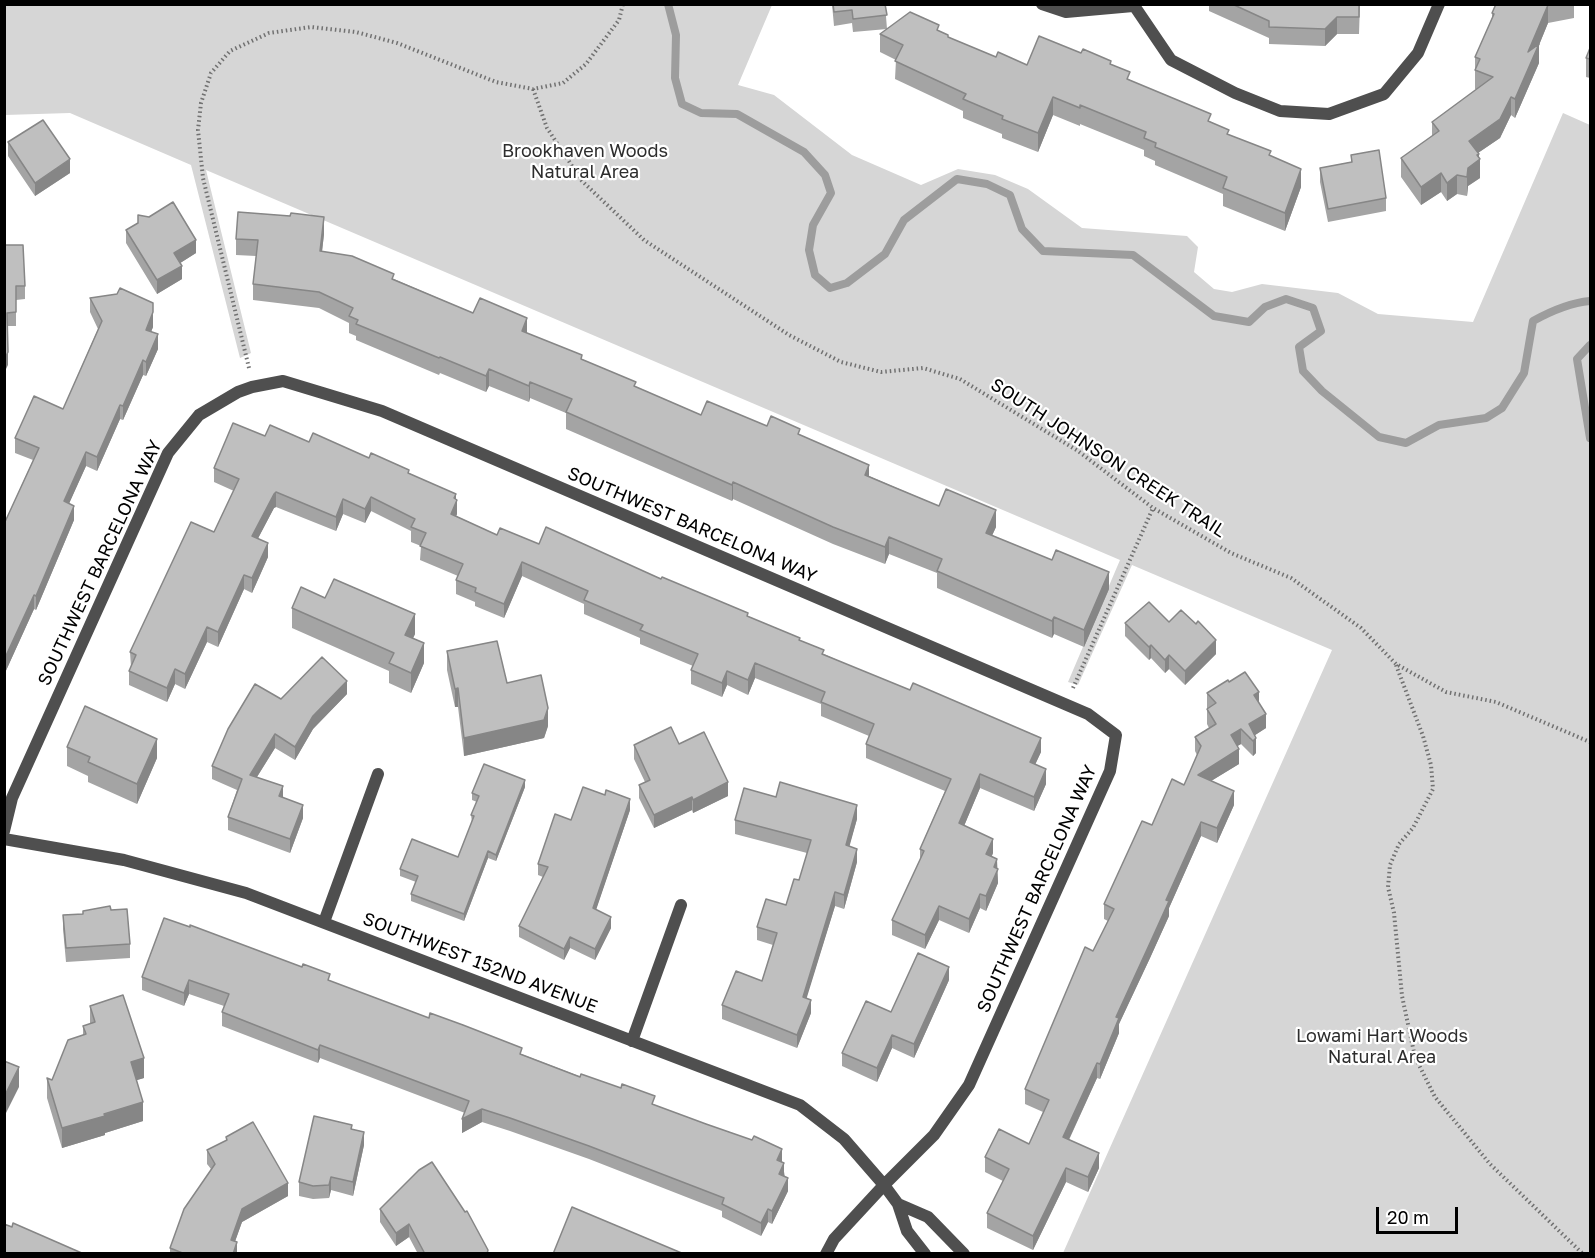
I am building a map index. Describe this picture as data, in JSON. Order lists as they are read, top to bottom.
{
  "streets": {
    "street": ["SOUTHWEST BARCELONA WAY", "SOUTHWEST 152ND AVENUE"],
    "path": ["SOUTH JOHNSON CREEK TRAIL"]
  },
  "crossings": [
    ["SOUTHWEST BARCELONA WAY", "SOUTHWEST 152ND AVENUE"]
  ],
  "parks": ["Brookhaven Woods Natural Area", "Lowami Hart Woods Natural Area"],
  "scale_bar": "20 m"
}
